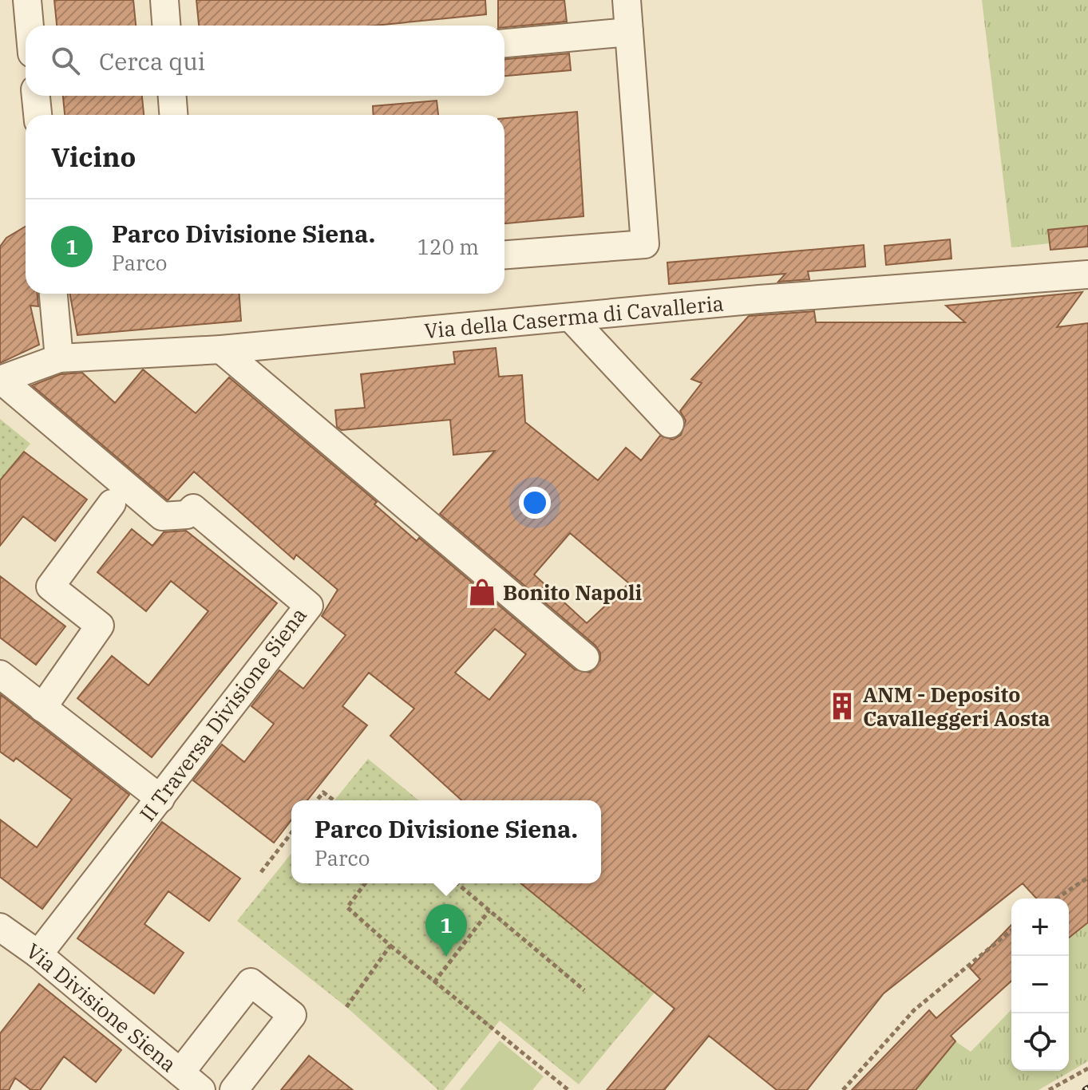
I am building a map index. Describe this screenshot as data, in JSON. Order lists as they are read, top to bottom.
{
  "streets": {
    "street": ["Via della Caserma di Cavalleria", "II Traversa Divisione Siena", "Via Divisione Siena"]
  },
  "crossings": [
    ["Via della Caserma di Cavalleria", "II Traversa Divisione Siena"],
    ["II Traversa Divisione Siena", "Via Divisione Siena"]
  ],
  "places": {
    "shop": ["Bonito Napoli"],
    "building": ["ANM - Deposito Cavalleggeri Aosta"]
  },
  "page": {
    "search": "Cerca qui",
    "heading": "Vicino",
    "list": [
      {
        "mark": "1",
        "name": "Parco Divisione Siena.",
        "note": "Parco",
        "value": "120 m"
      }
    ],
    "popup": ["Parco Divisione Siena.", "Parco"],
    "map_buttons": ["+", "−"],
    "pins": "1"
  }
}
